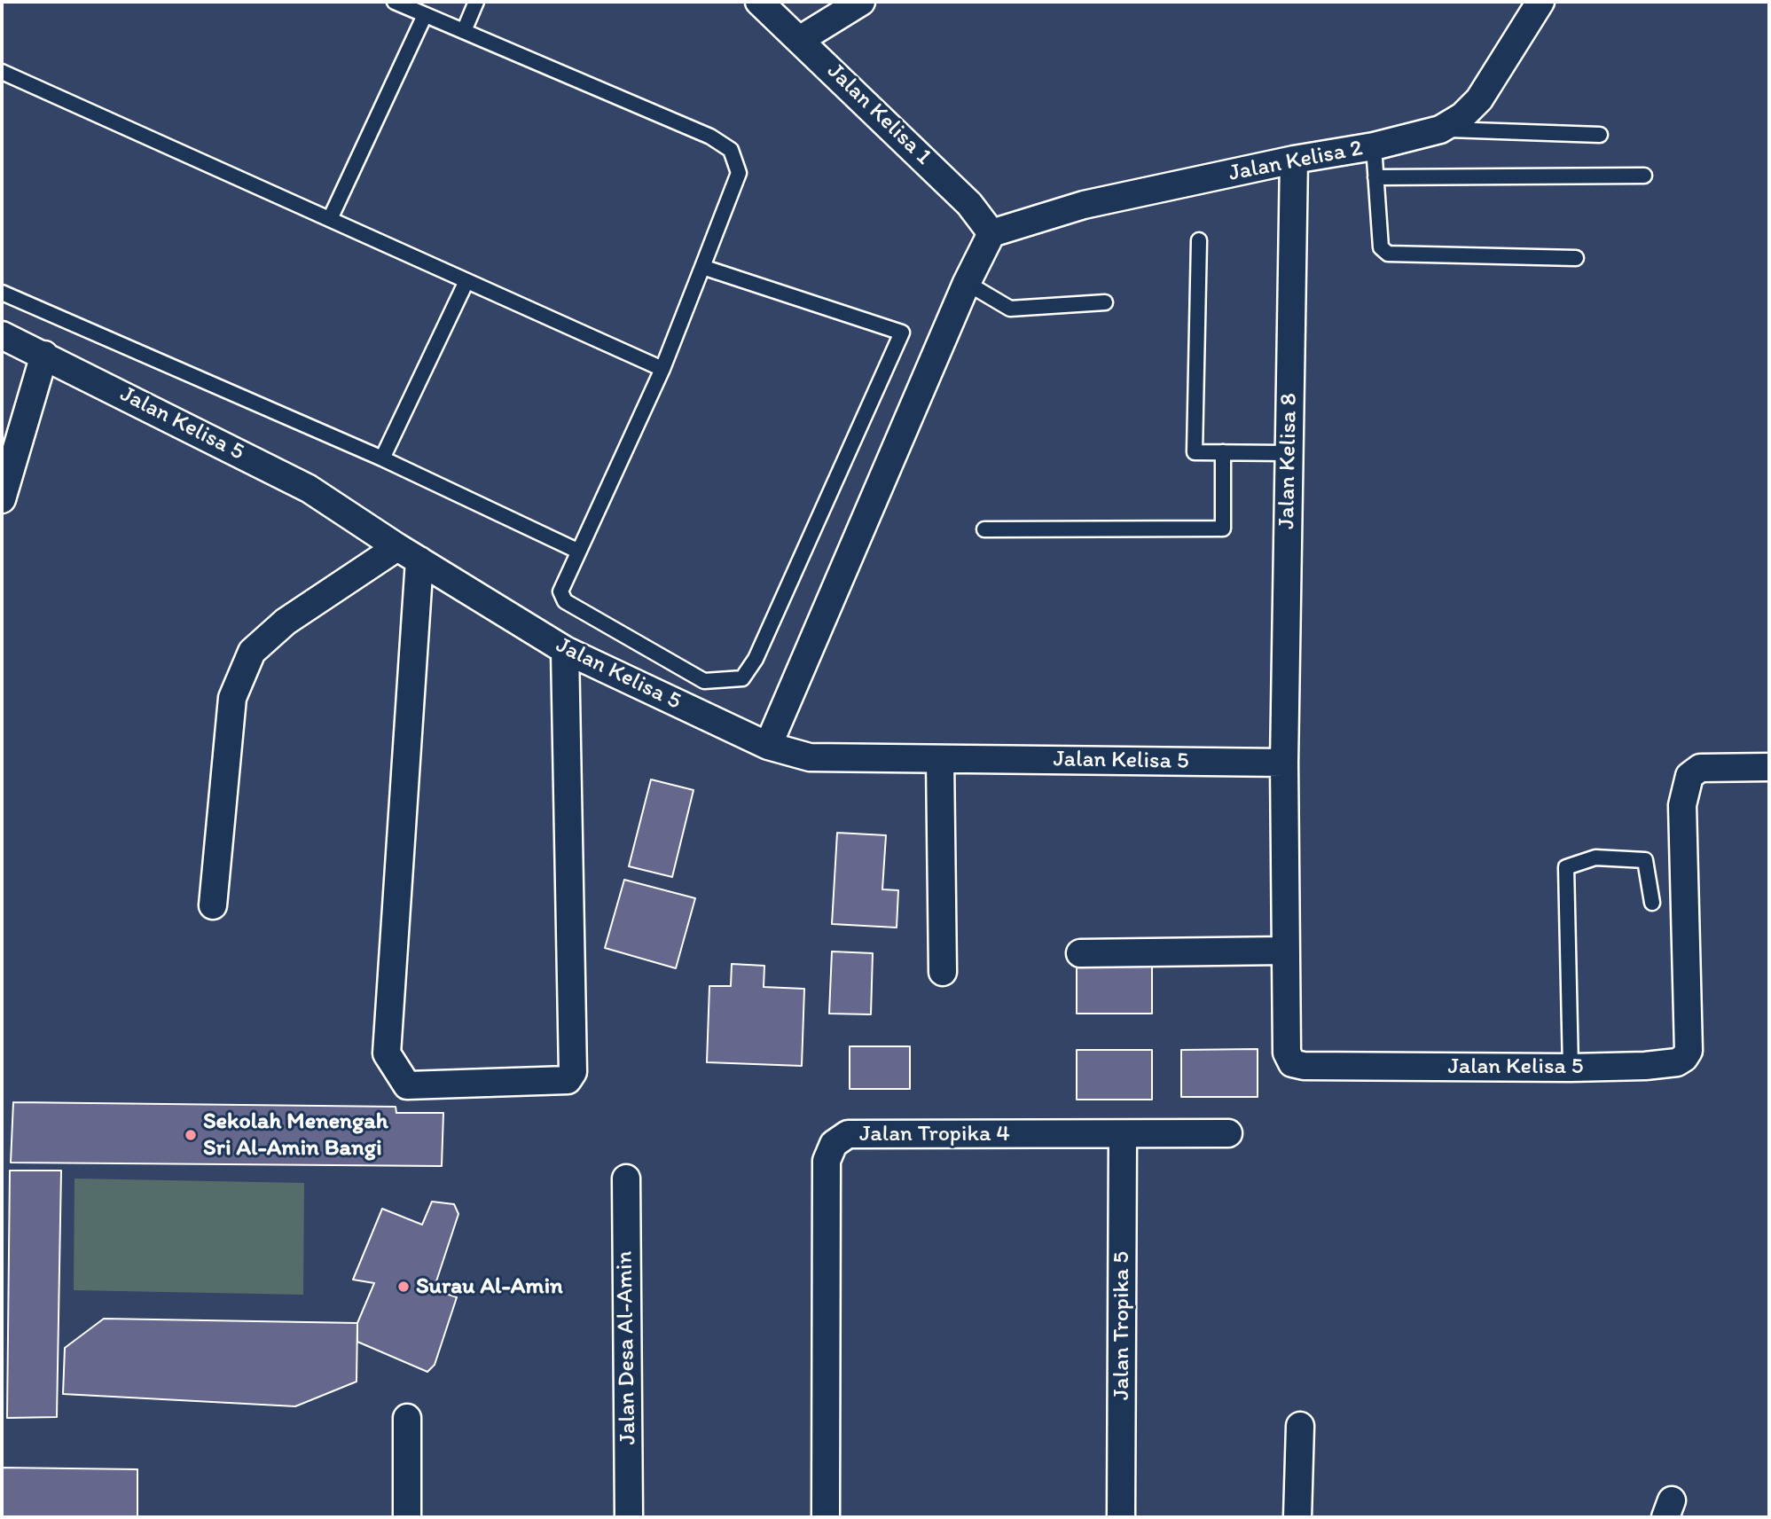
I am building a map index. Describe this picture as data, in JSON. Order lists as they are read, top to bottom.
{
  "streets": {
    "street": [
      "Jalan Kelisa 1",
      "Jalan Kelisa 2",
      "Jalan Kelisa 5",
      "Jalan Kelisa 8",
      "Jalan Tropika 4",
      "Jalan Tropika 5",
      "Jalan Desa Al-Amin"
    ]
  },
  "crossings": [
    ["Jalan Kelisa 1", "Jalan Kelisa 2"],
    ["Jalan Kelisa 2", "Jalan Kelisa 8"],
    ["Jalan Kelisa 5", "Jalan Kelisa 8"],
    ["Jalan Tropika 4", "Jalan Tropika 5"]
  ],
  "places": ["Sekolah Menengah Sri Al-Amin Bangi", "Surau Al-Amin"]
}
